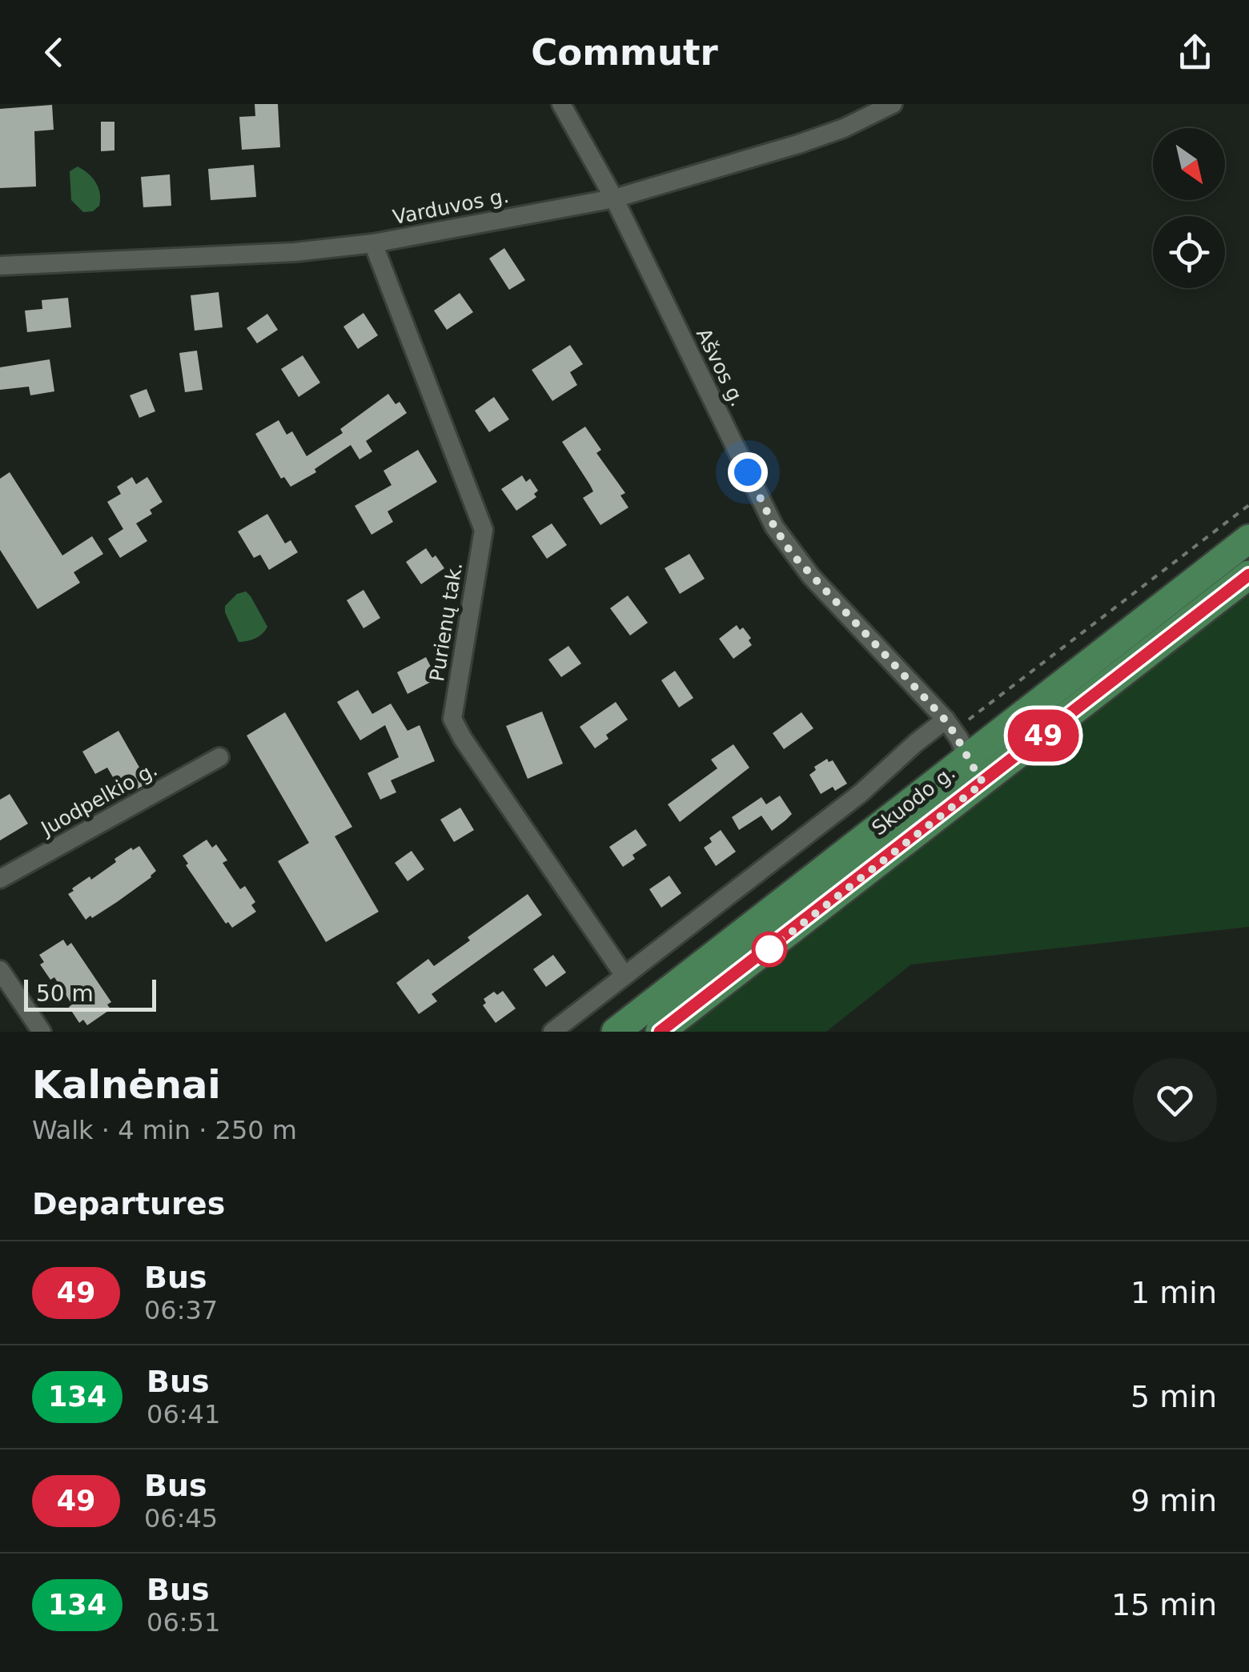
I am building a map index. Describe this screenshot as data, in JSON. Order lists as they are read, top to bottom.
{
  "streets": {
    "main road": ["Skuodo g."],
    "street": [
      "Varduvos g.",
      "Ašvos g.",
      "Purienų tak.",
      "Juodpelkio g."
    ]
  },
  "crossings": [
    ["Varduvos g.", "Ašvos g."],
    ["Varduvos g.", "Purienų tak."],
    ["Ašvos g.", "Skuodo g."]
  ],
  "lines": ["bus line 49"],
  "scale_bar": "50 m",
  "north": "bottom right",
  "page": {
    "header": "Commutr",
    "on_map": "49",
    "scale": "50 m",
    "heading": [
      ["Kalnėnai", "Walk · 4 min · 250 m"],
      "Departures"
    ],
    "list": [
      {
        "mark": "49",
        "name": "Bus",
        "note": "06:37",
        "value": "1 min"
      },
      {
        "mark": "134",
        "name": "Bus",
        "note": "06:41",
        "value": "5 min"
      },
      {
        "mark": "49",
        "name": "Bus",
        "note": "06:45",
        "value": "9 min"
      },
      {
        "mark": "134",
        "name": "Bus",
        "note": "06:51",
        "value": "15 min"
      }
    ]
  }
}
